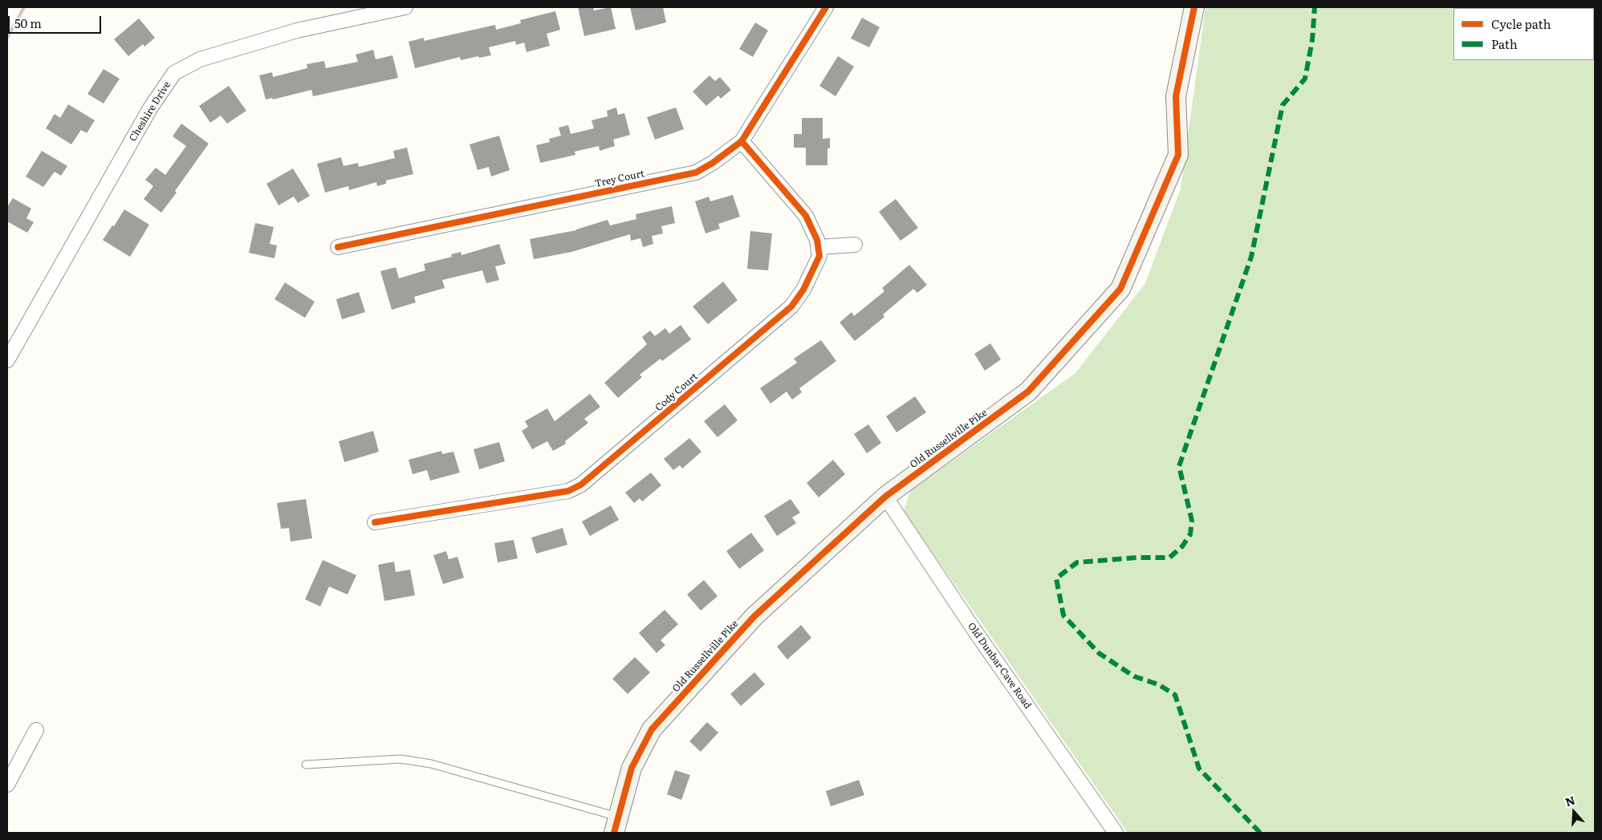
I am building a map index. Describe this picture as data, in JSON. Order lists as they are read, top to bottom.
{
  "streets": {
    "street": [
      "Cheshire Drive",
      "Trey Court",
      "Cody Court",
      "Old Russellville Pike",
      "Old Dunbar Cave Road"
    ]
  },
  "crossings": [
    ["Old Russellville Pike", "Old Dunbar Cave Road"]
  ],
  "legend": ["Cycle path", "Path"],
  "scale_bar": "50 m",
  "north": "top"
}
